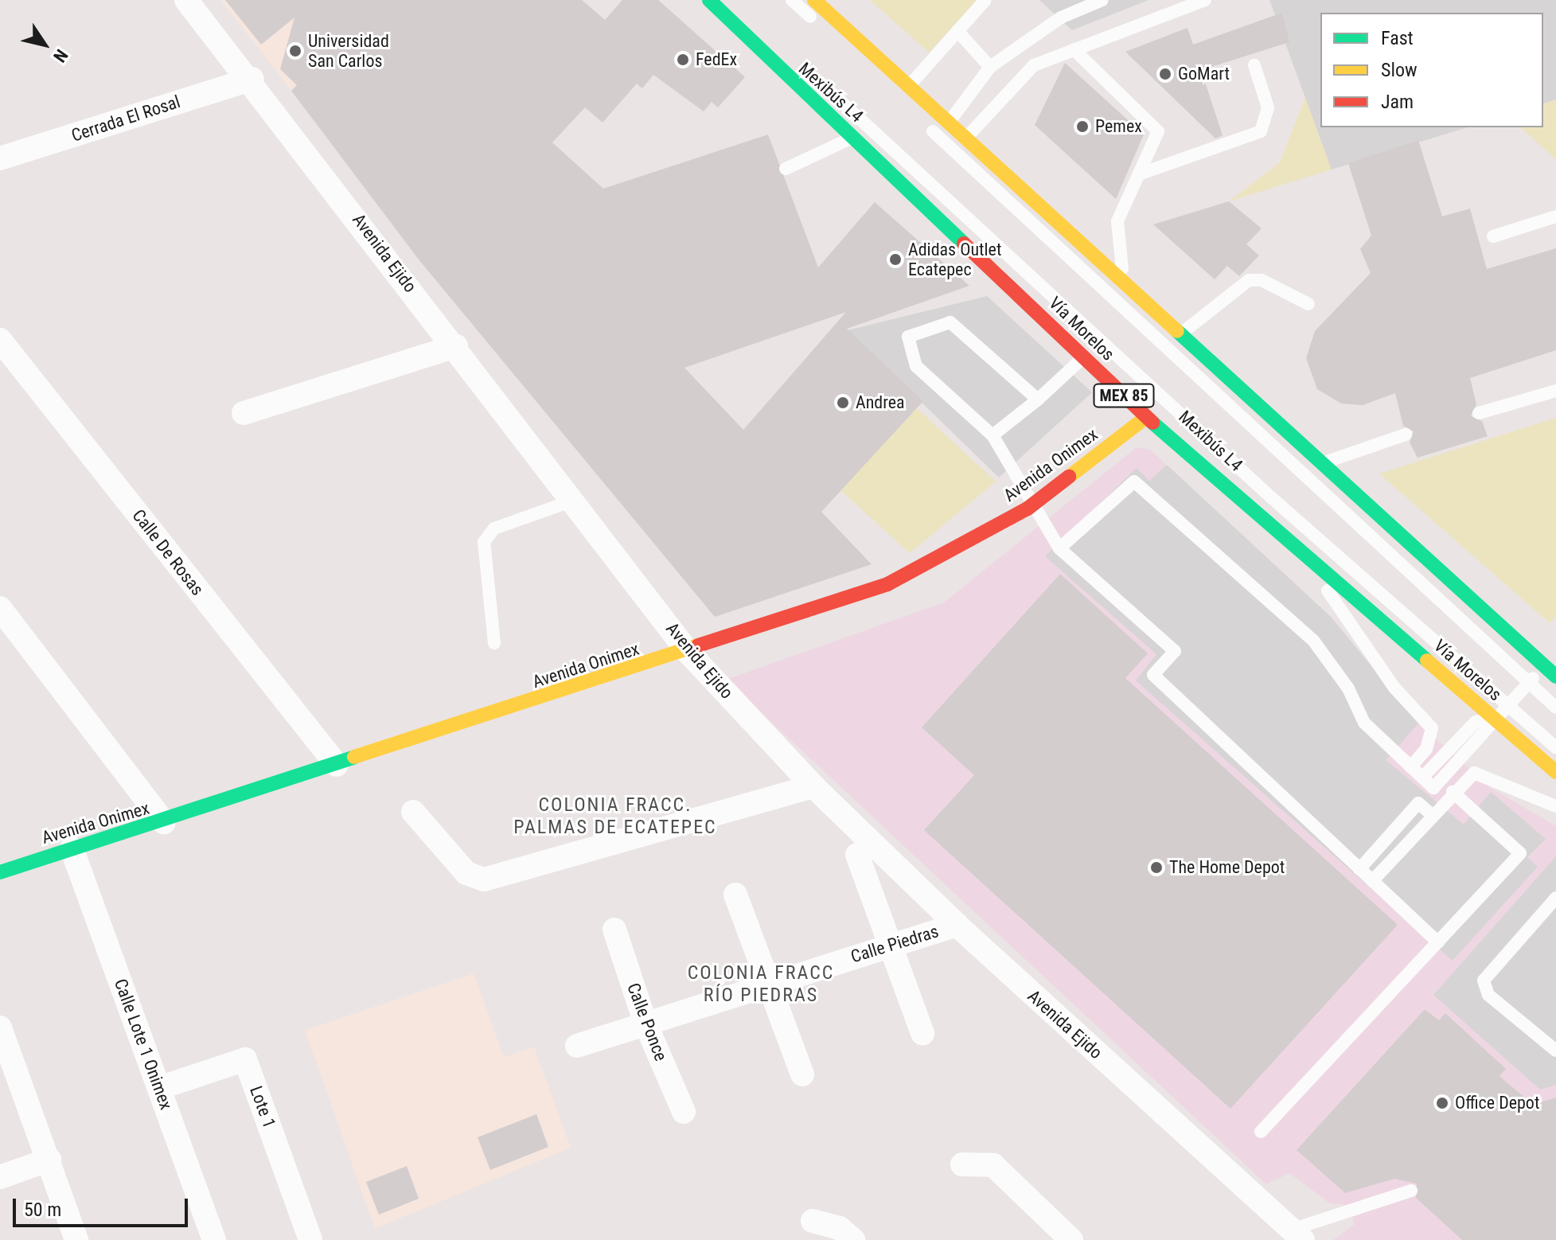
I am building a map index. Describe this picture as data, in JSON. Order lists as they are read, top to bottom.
{
  "streets": {
    "main road": ["Vía Morelos", "MEX 85", "Avenida Onimex"],
    "street": [
      "Cerrada El Rosal",
      "Avenida Ejido",
      "Calle De Rosas",
      "Calle Piedras",
      "Calle Ponce",
      "Calle Lote 1 Onimex",
      "Lote 1"
    ],
    "lane": ["Mexibús L4"]
  },
  "crossings": [
    ["Cerrada El Rosal", "Avenida Ejido"],
    ["Avenida Ejido", "Avenida Onimex"],
    ["Avenida Ejido", "Calle Piedras"],
    ["Vía Morelos", "Avenida Onimex"],
    ["Avenida Onimex", "Calle De Rosas"],
    ["Avenida Onimex", "Calle Lote 1 Onimex"],
    ["Calle Piedras", "Calle Ponce"],
    ["Calle Lote 1 Onimex", "Lote 1"]
  ],
  "districts": ["COLONIA FRACC. PALMAS DE ECATEPEC", "COLONIA FRACC RÍO PIEDRAS"],
  "places": [
    "Universidad San Carlos",
    "FedEx",
    "GoMart",
    "Pemex",
    "Adidas Outlet Ecatepec",
    "Andrea",
    "The Home Depot",
    "Office Depot"
  ],
  "legend": ["Fast", "Slow", "Jam"],
  "scale_bar": "50 m",
  "north": "bottom right"
}
